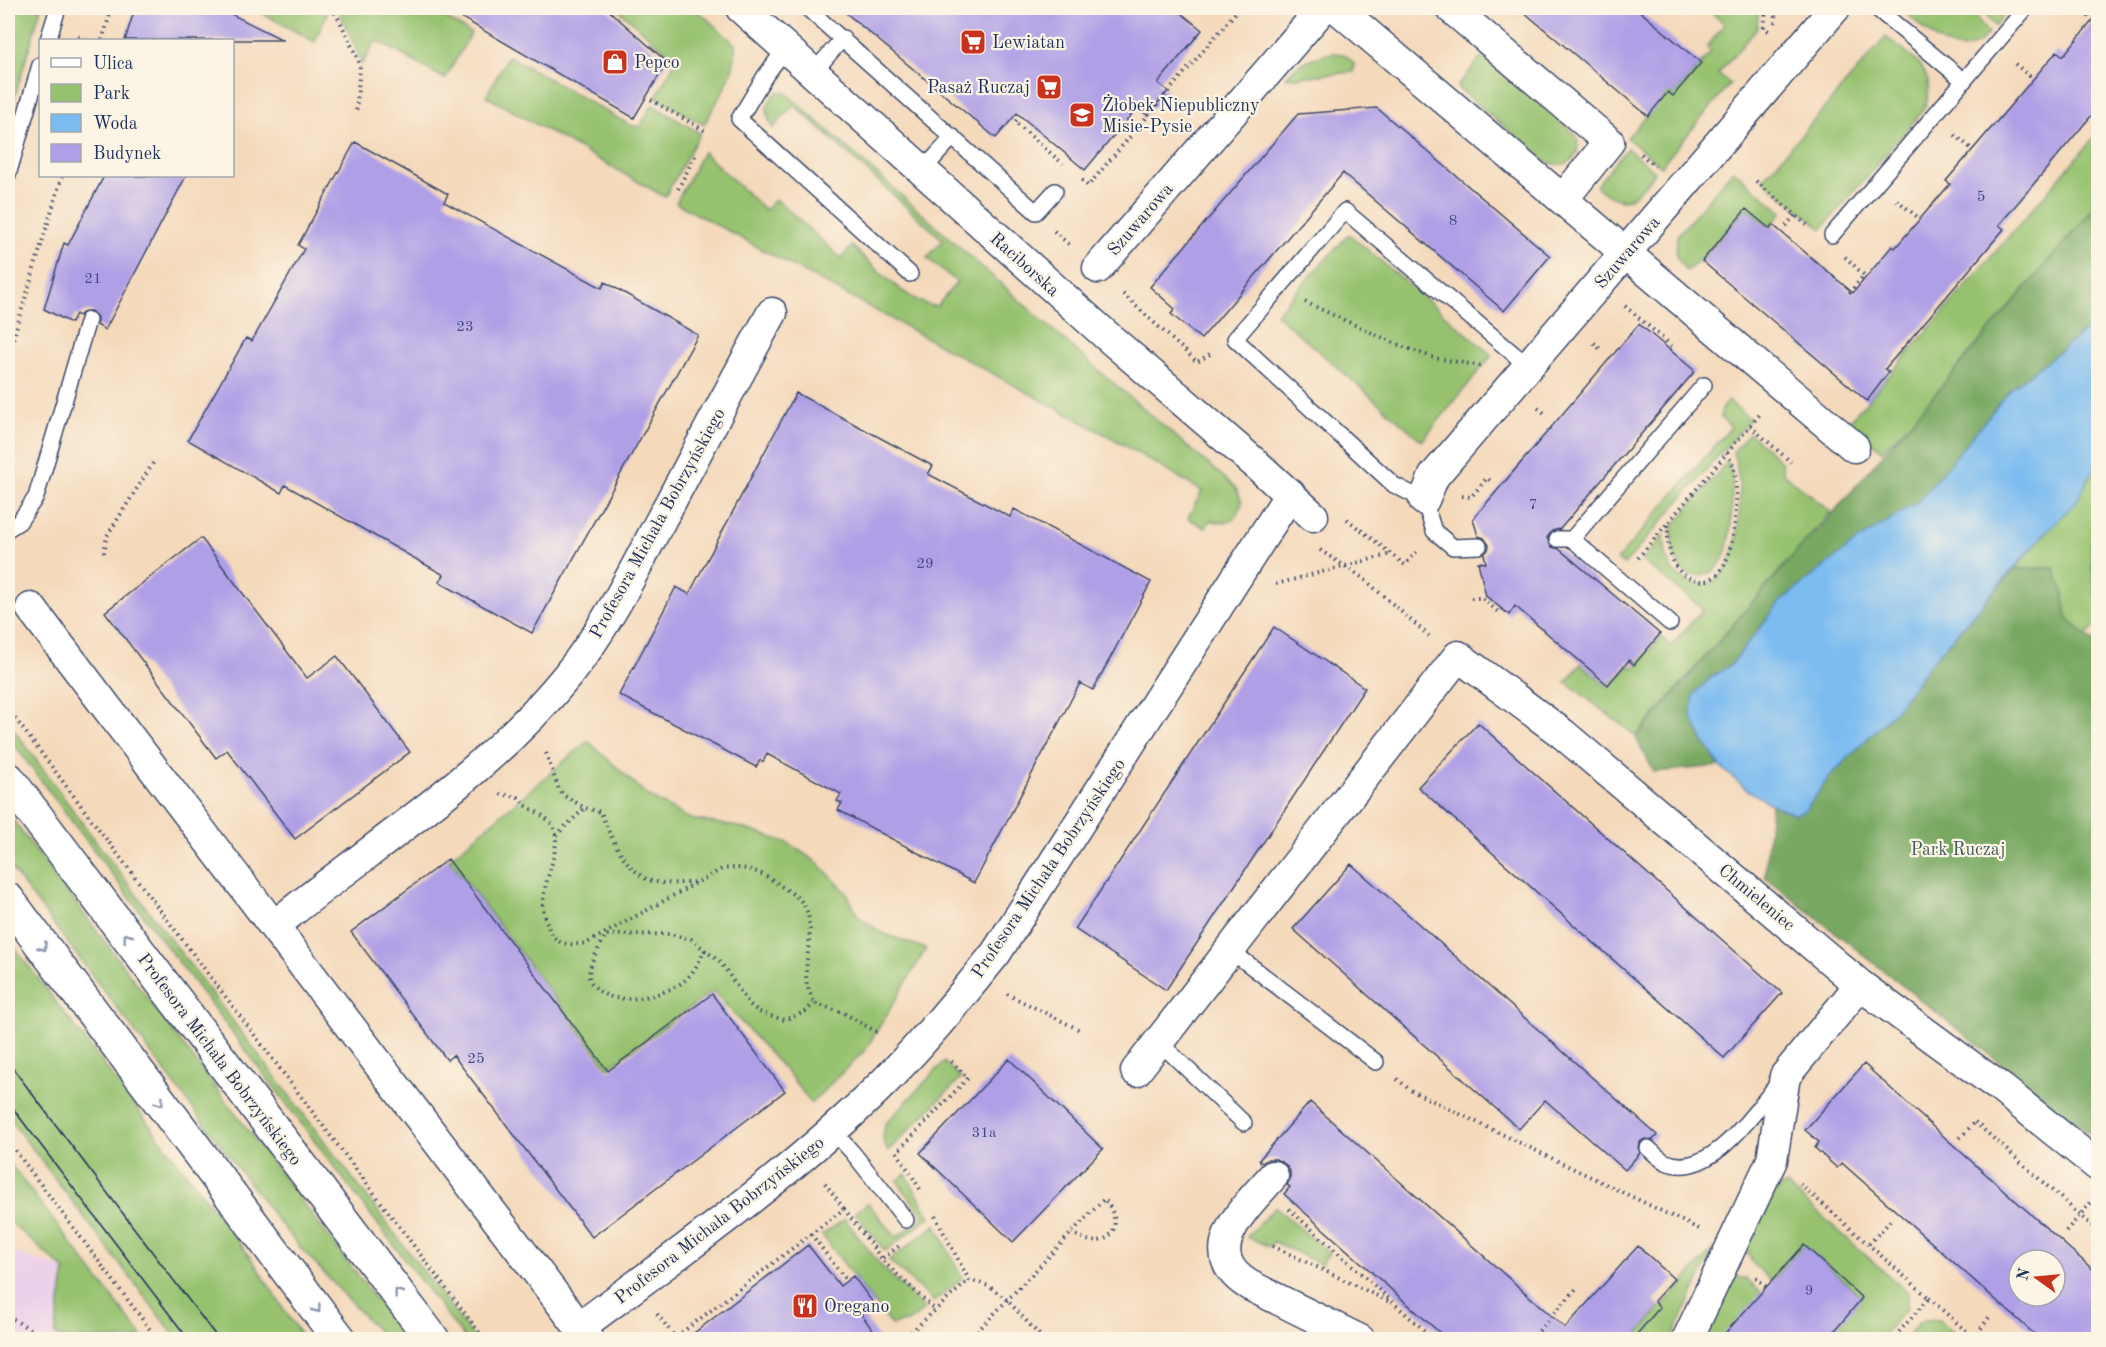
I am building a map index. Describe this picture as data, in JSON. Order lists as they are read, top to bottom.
{
  "streets": {
    "main road": ["Profesora Michała Bobrzyńskiego"],
    "street": ["Szuwarowa", "Raciborska", "Chmieleniec"]
  },
  "crossings": [
    ["Raciborska", "Profesora Michała Bobrzyńskiego"]
  ],
  "parks": ["Park Ruczaj"],
  "places": {
    "supermarket": ["Lewiatan", "Pasaż Ruczaj"],
    "shop": ["Pepco"],
    "school or university": ["Żłobek Niepubliczny Misie-Pysie"],
    "restaurant": ["Oregano"]
  },
  "house_numbers": [
    "5",
    "8",
    "21",
    "23",
    "7",
    "29",
    "25",
    "31a",
    "9"
  ],
  "legend": [
    "Ulica",
    "Park",
    "Woda",
    "Budynek"
  ],
  "north": "left"
}
